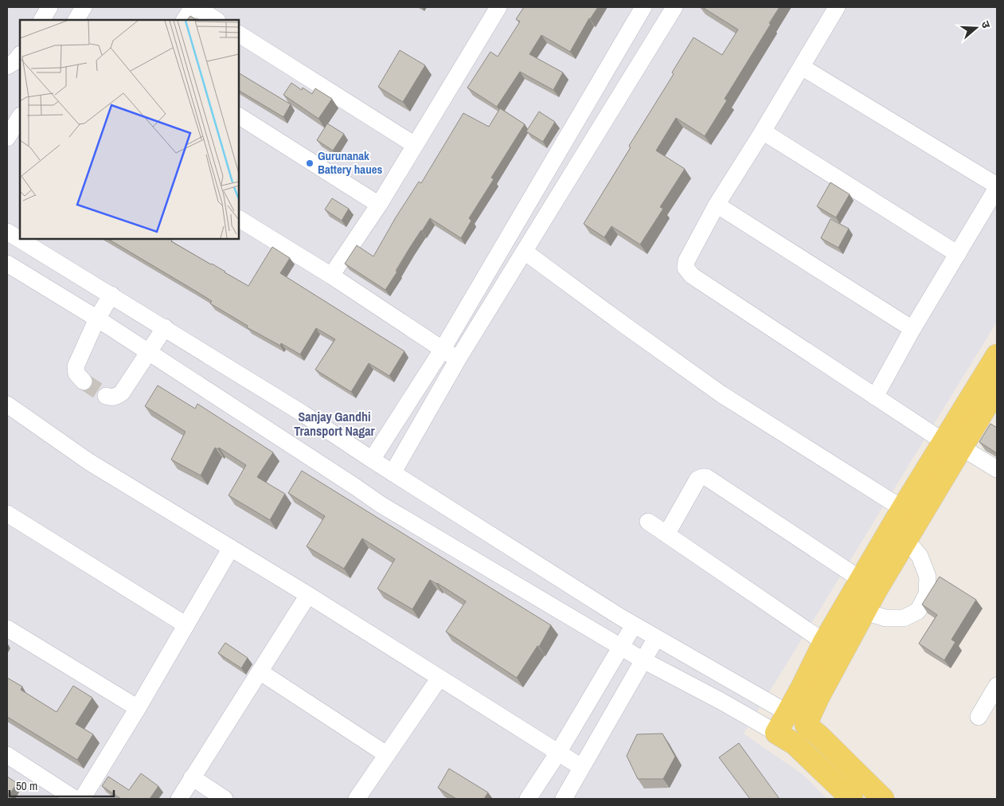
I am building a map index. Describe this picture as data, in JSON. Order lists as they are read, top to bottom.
{
  "districts": ["Sanjay Gandhi Transport Nagar"],
  "places": ["Gurunanak Battery haues"],
  "scale_bar": "50 m",
  "north": "right"
}
